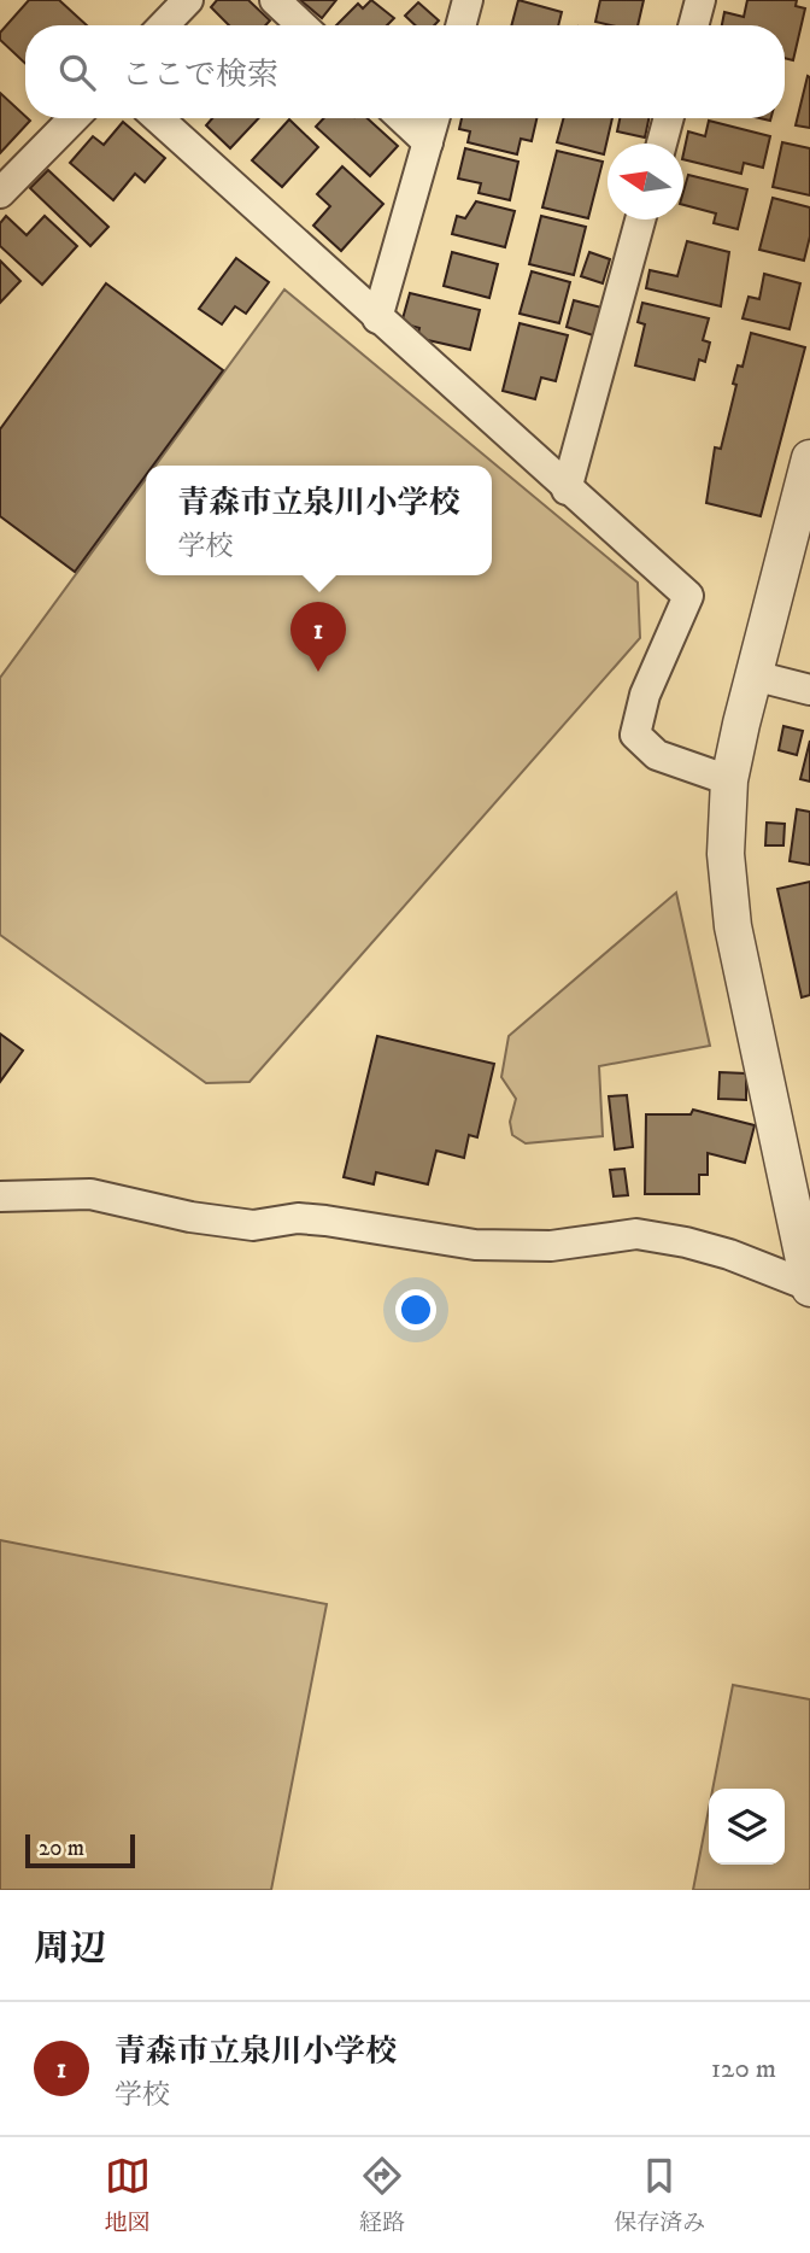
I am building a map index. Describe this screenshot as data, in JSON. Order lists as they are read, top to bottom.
{
  "scale_bar": "20 m",
  "north": "left",
  "page": {
    "search": "ここで検索",
    "popup": ["青森市立泉川小学校", "学校"],
    "pins": "1",
    "scale": "20 m",
    "heading": "周辺",
    "list": [
      {
        "mark": "1",
        "name": "青森市立泉川小学校",
        "note": "学校",
        "value": "120 m"
      }
    ],
    "nav": ["地図", "経路", "保存済み"]
  }
}
